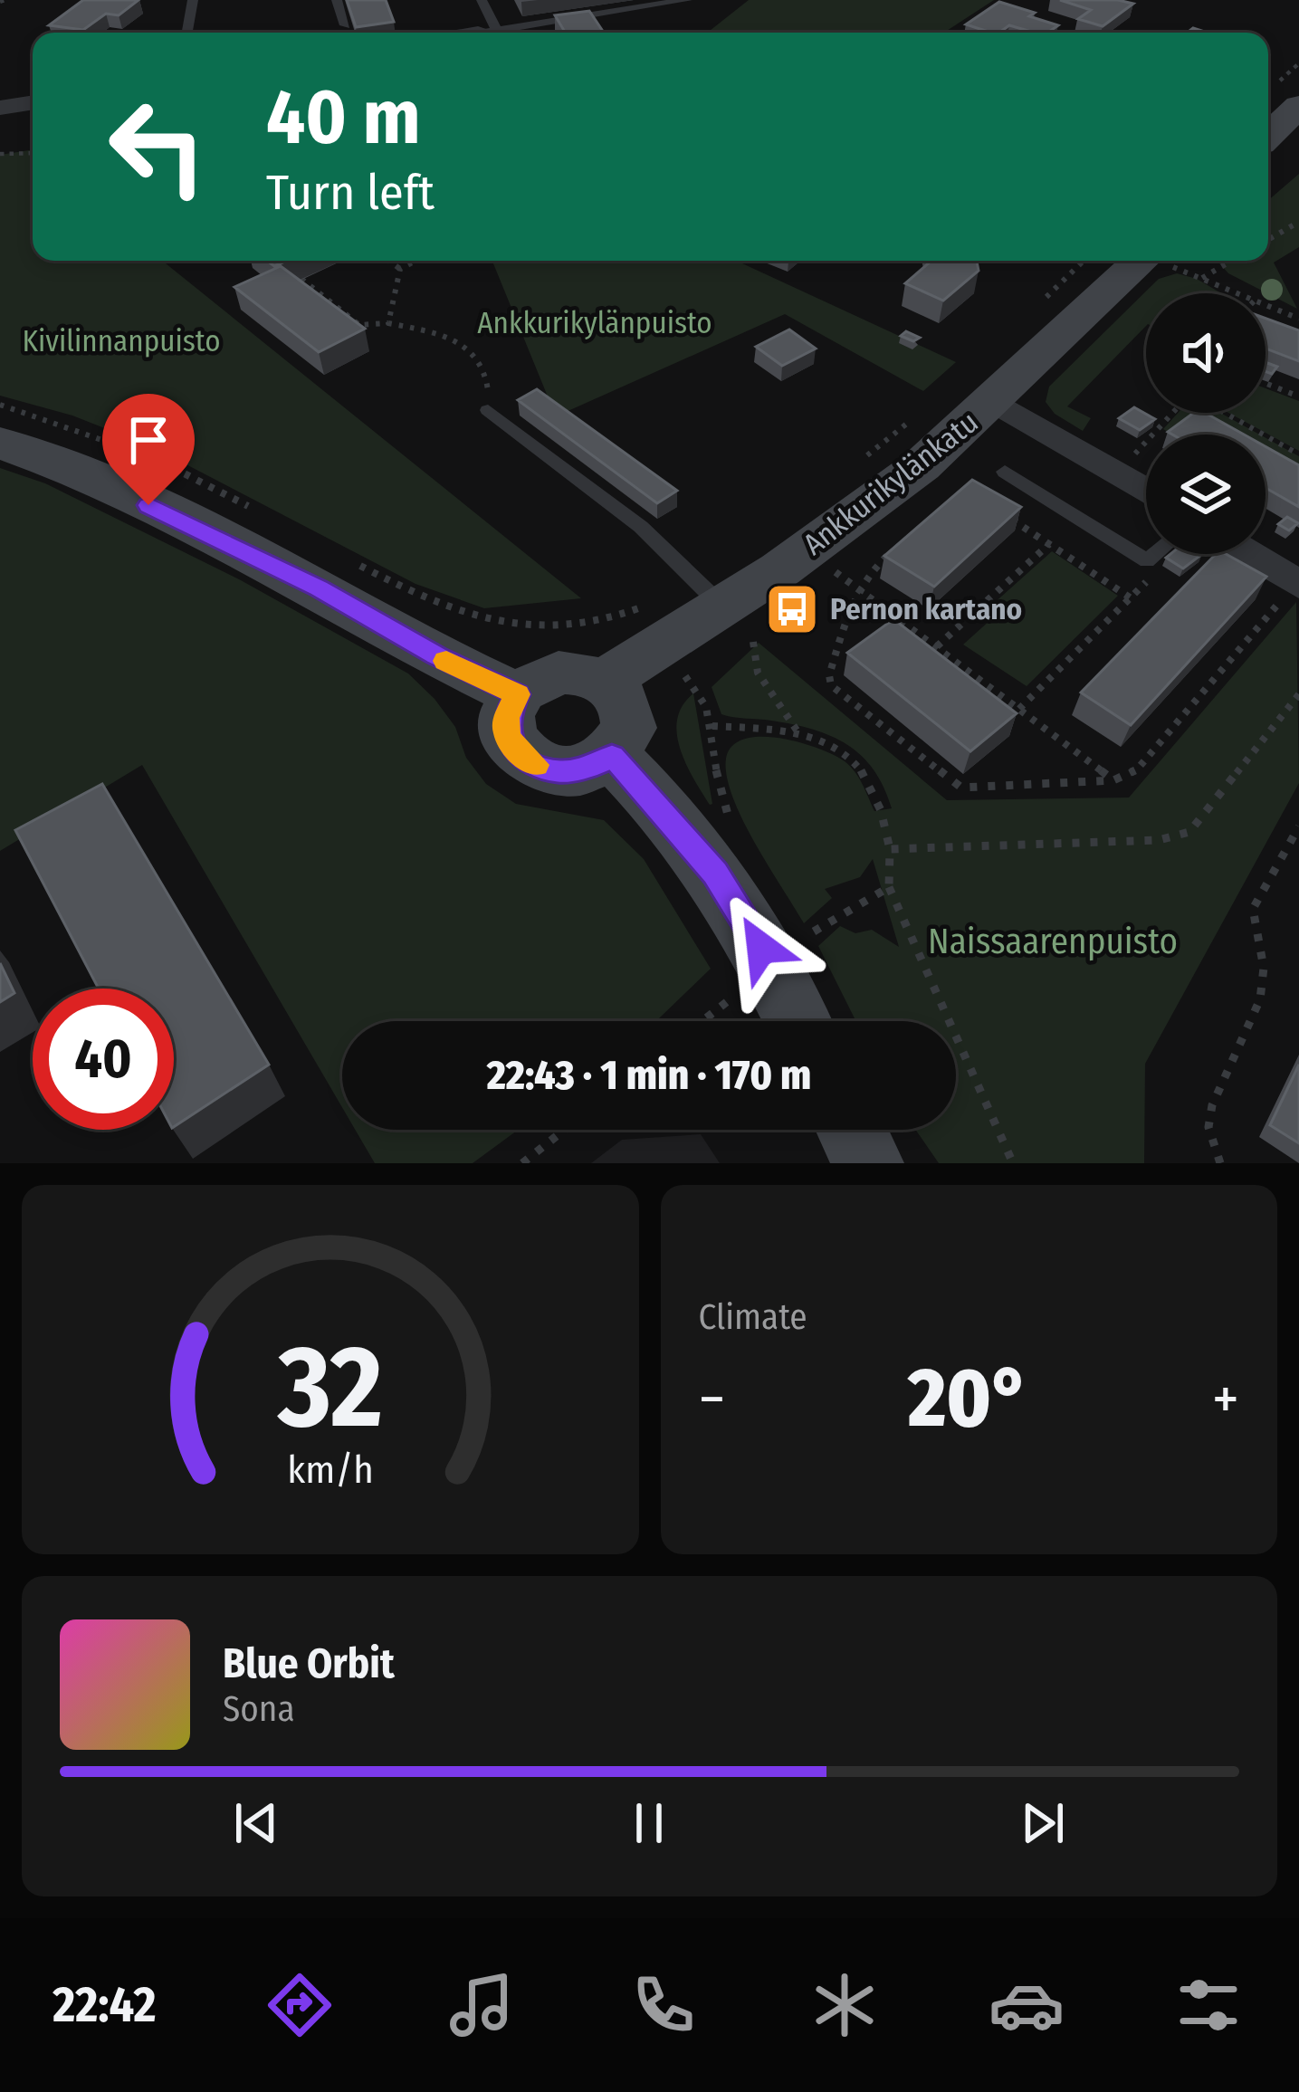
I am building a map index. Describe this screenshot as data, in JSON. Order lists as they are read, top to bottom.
{
  "streets": {
    "street": ["Ankkurikylänkatu"]
  },
  "parks": ["Ankkurikylänpuisto", "Kivilinnanpuisto", "Naissaarenpuisto"],
  "places": {
    "bus stop": ["Pernon kartano"]
  },
  "page": {
    "turn": ["40 m", "Turn left"],
    "limit": "40",
    "trip": "22:43 · 1 min · 170 m",
    "tile": "Climate",
    "heat": ["−", "20°", "+"],
    "song": ["Blue Orbit", "Sona"],
    "tabs": "22:42",
    "gauge": ["32", "km/h"]
  }
}
